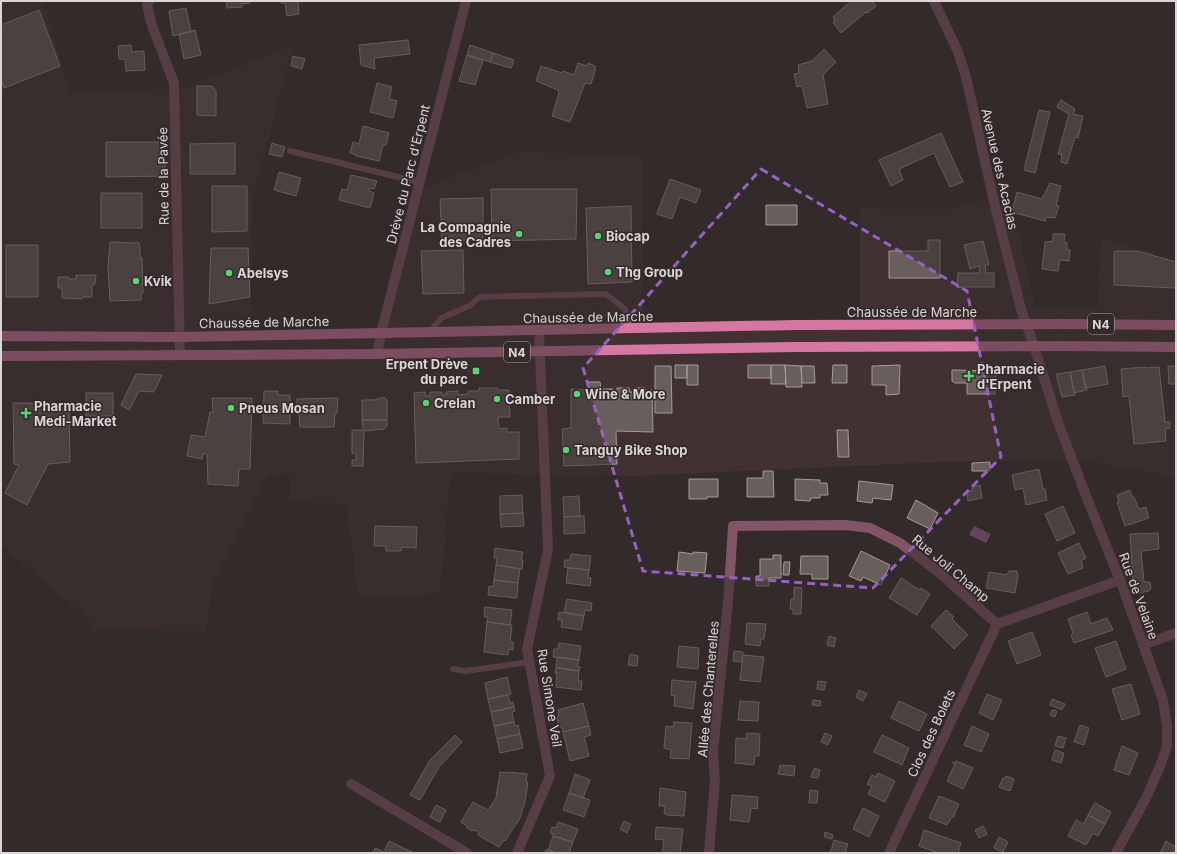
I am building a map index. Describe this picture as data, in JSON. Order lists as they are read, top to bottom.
{
  "streets": {
    "main road": ["Chaussée de Marche", "N4"],
    "street": [
      "Avenue des Acacias",
      "Drève du Parc d'Erpent",
      "Rue de la Pavée",
      "Rue Joli Champ",
      "Rue de Velaine",
      "Allée des Chanterelles",
      "Rue Simone Veil",
      "Clos des Bolets"
    ]
  },
  "crossings": [
    ["Avenue des Acacias", "Chaussée de Marche"],
    ["Avenue des Acacias", "N4"],
    ["Avenue des Acacias", "Rue de Velaine"],
    ["Drève du Parc d'Erpent", "Chaussée de Marche"],
    ["Drève du Parc d'Erpent", "N4"],
    ["Rue de la Pavée", "Chaussée de Marche"],
    ["Rue de la Pavée", "N4"],
    ["Chaussée de Marche", "Rue Simone Veil"],
    ["N4", "Rue de Velaine"],
    ["N4", "Rue Simone Veil"],
    ["Rue Joli Champ", "Allée des Chanterelles"],
    ["Rue Joli Champ", "Clos des Bolets"]
  ],
  "places": {
    "other": [
      "La Compagnie des Cadres",
      "Biocap",
      "Thg Group",
      "Abelsys",
      "Kvik",
      "Wine & More",
      "Camber",
      "Crelan",
      "Pneus Mosan",
      "Tanguy Bike Shop"
    ],
    "transit": ["Erpent Drève du parc"],
    "health": ["Pharmacie d'Erpent", "Pharmacie Medi-Market"]
  }
}
